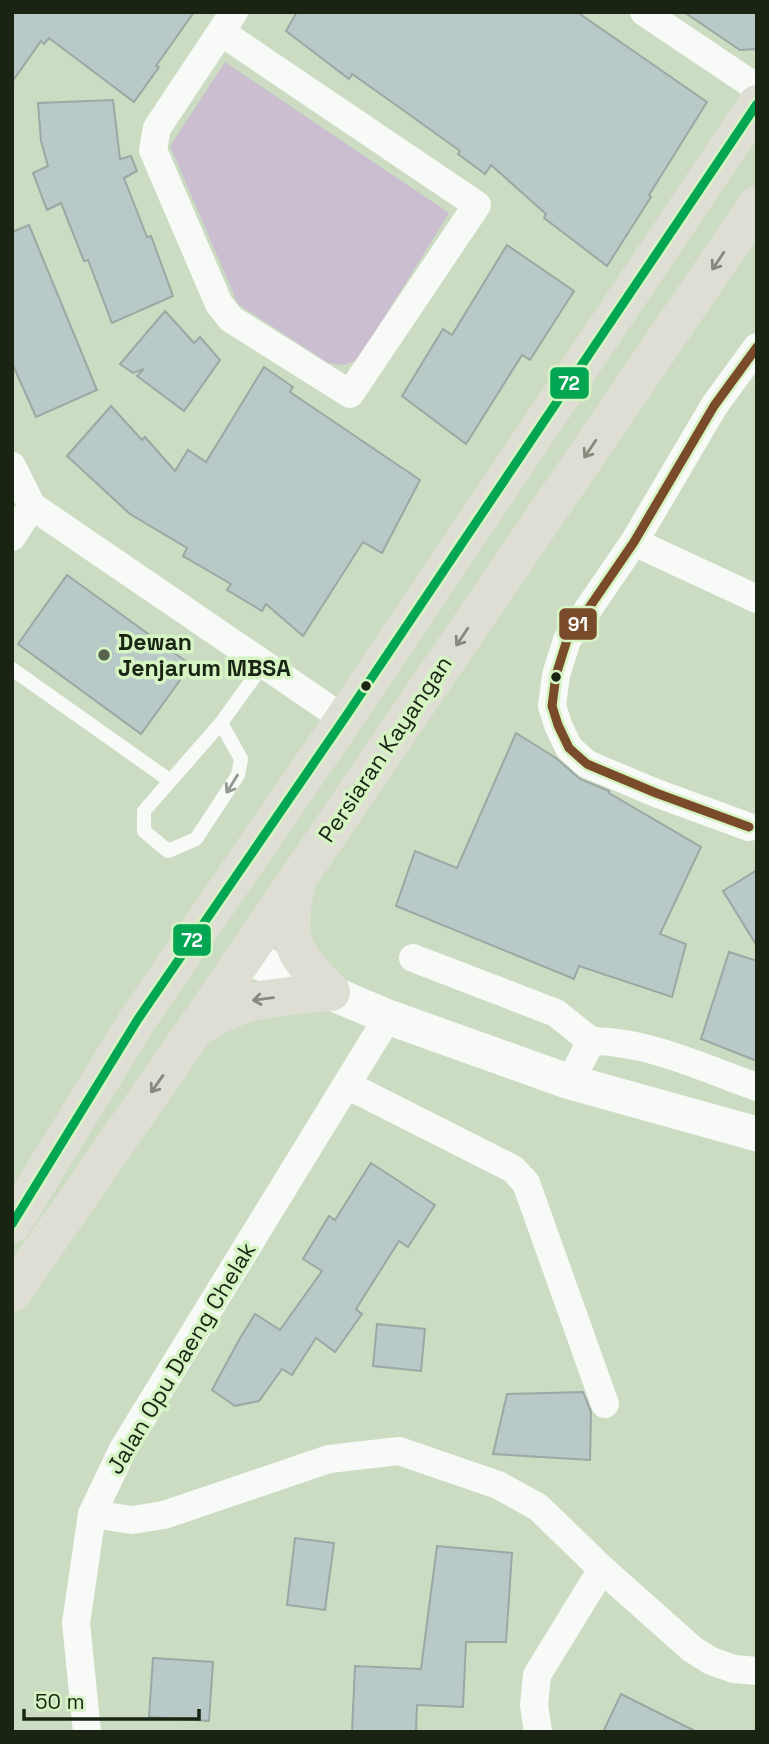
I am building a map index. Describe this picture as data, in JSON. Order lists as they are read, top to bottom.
{
  "streets": {
    "main road": ["Persiaran Kayangan"],
    "street": ["Jalan Opu Daeng Chelak"]
  },
  "places": ["Dewan Jenjarum MBSA"],
  "lines": ["transit line 72", "transit line 91"],
  "scale_bar": "50 m"
}
